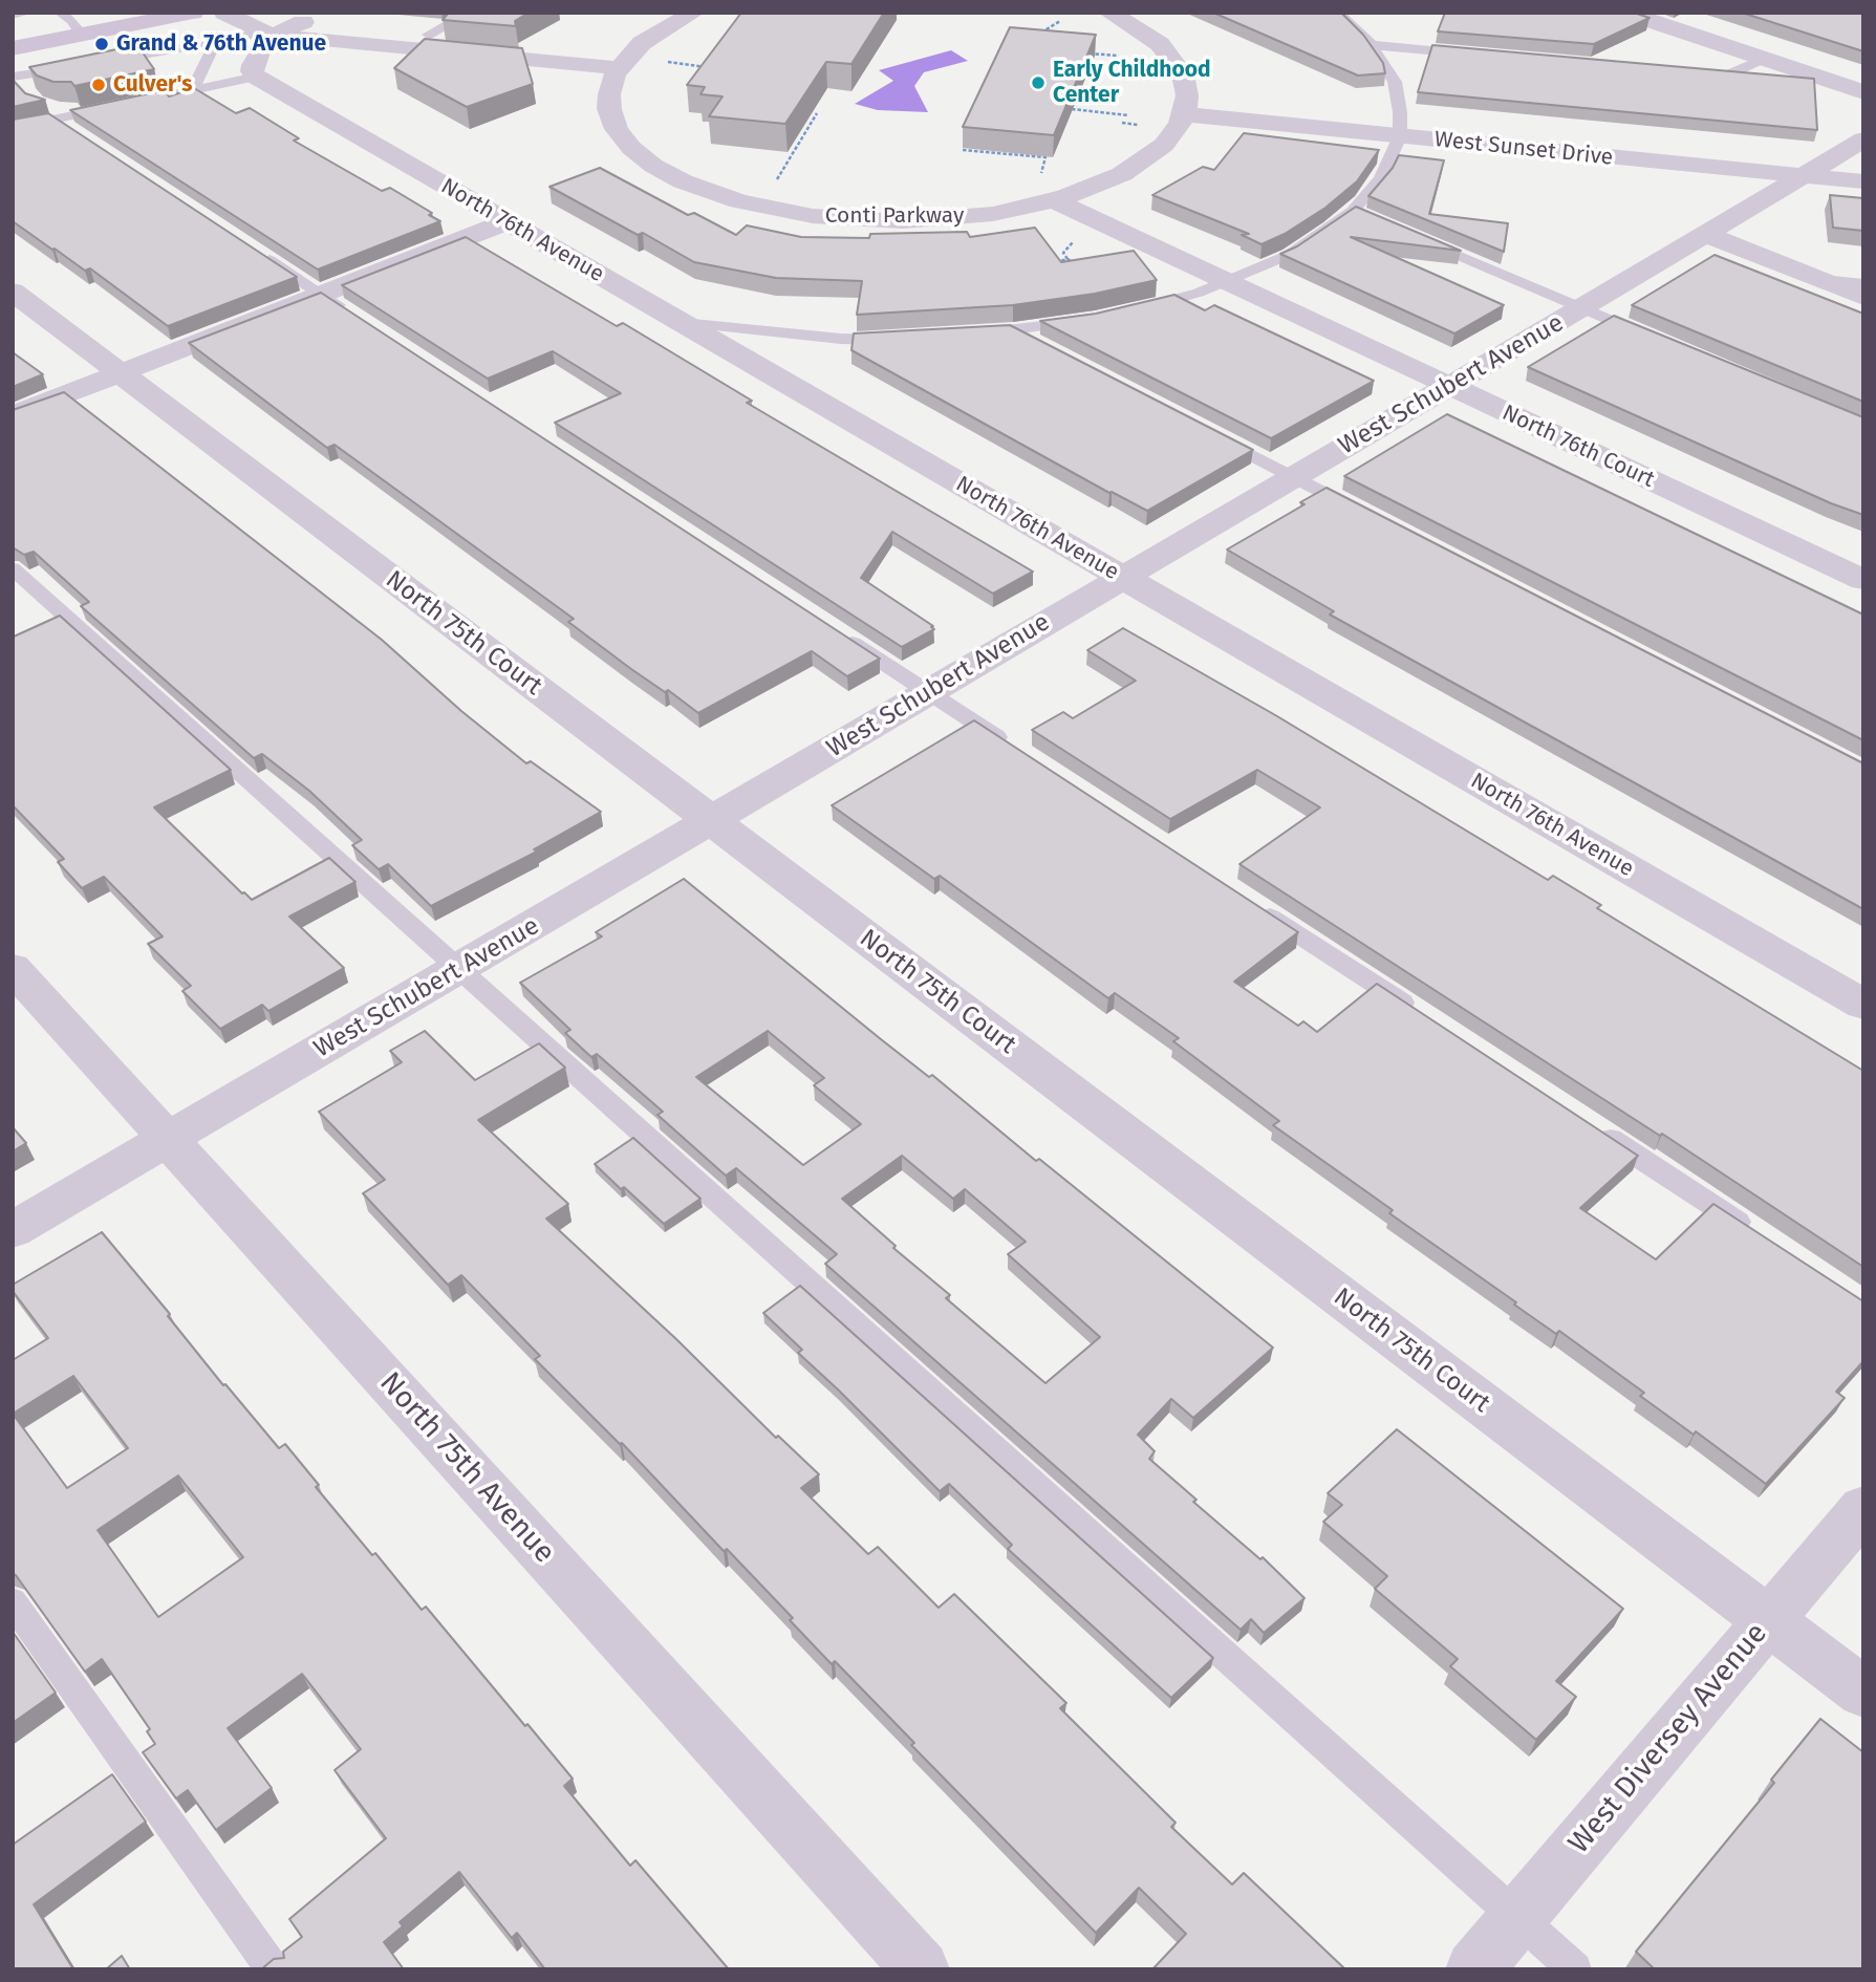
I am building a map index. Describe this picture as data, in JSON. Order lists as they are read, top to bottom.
{
  "streets": {
    "street": [
      "West Sunset Drive",
      "Conti Parkway",
      "North 76th Avenue",
      "West Schubert Avenue",
      "North 76th Court",
      "North 75th Court",
      "North 75th Avenue",
      "West Diversey Avenue"
    ]
  },
  "crossings": [
    ["West Sunset Drive", "Conti Parkway"],
    ["West Sunset Drive", "West Schubert Avenue"],
    ["Conti Parkway", "North 76th Court"],
    ["North 76th Avenue", "West Schubert Avenue"],
    ["West Schubert Avenue", "North 76th Court"],
    ["West Schubert Avenue", "North 75th Court"],
    ["West Schubert Avenue", "North 75th Avenue"],
    ["North 75th Court", "West Diversey Avenue"]
  ],
  "places": ["Grand & 76th Avenue", "Early Childhood Center", "Culver's"]
}
